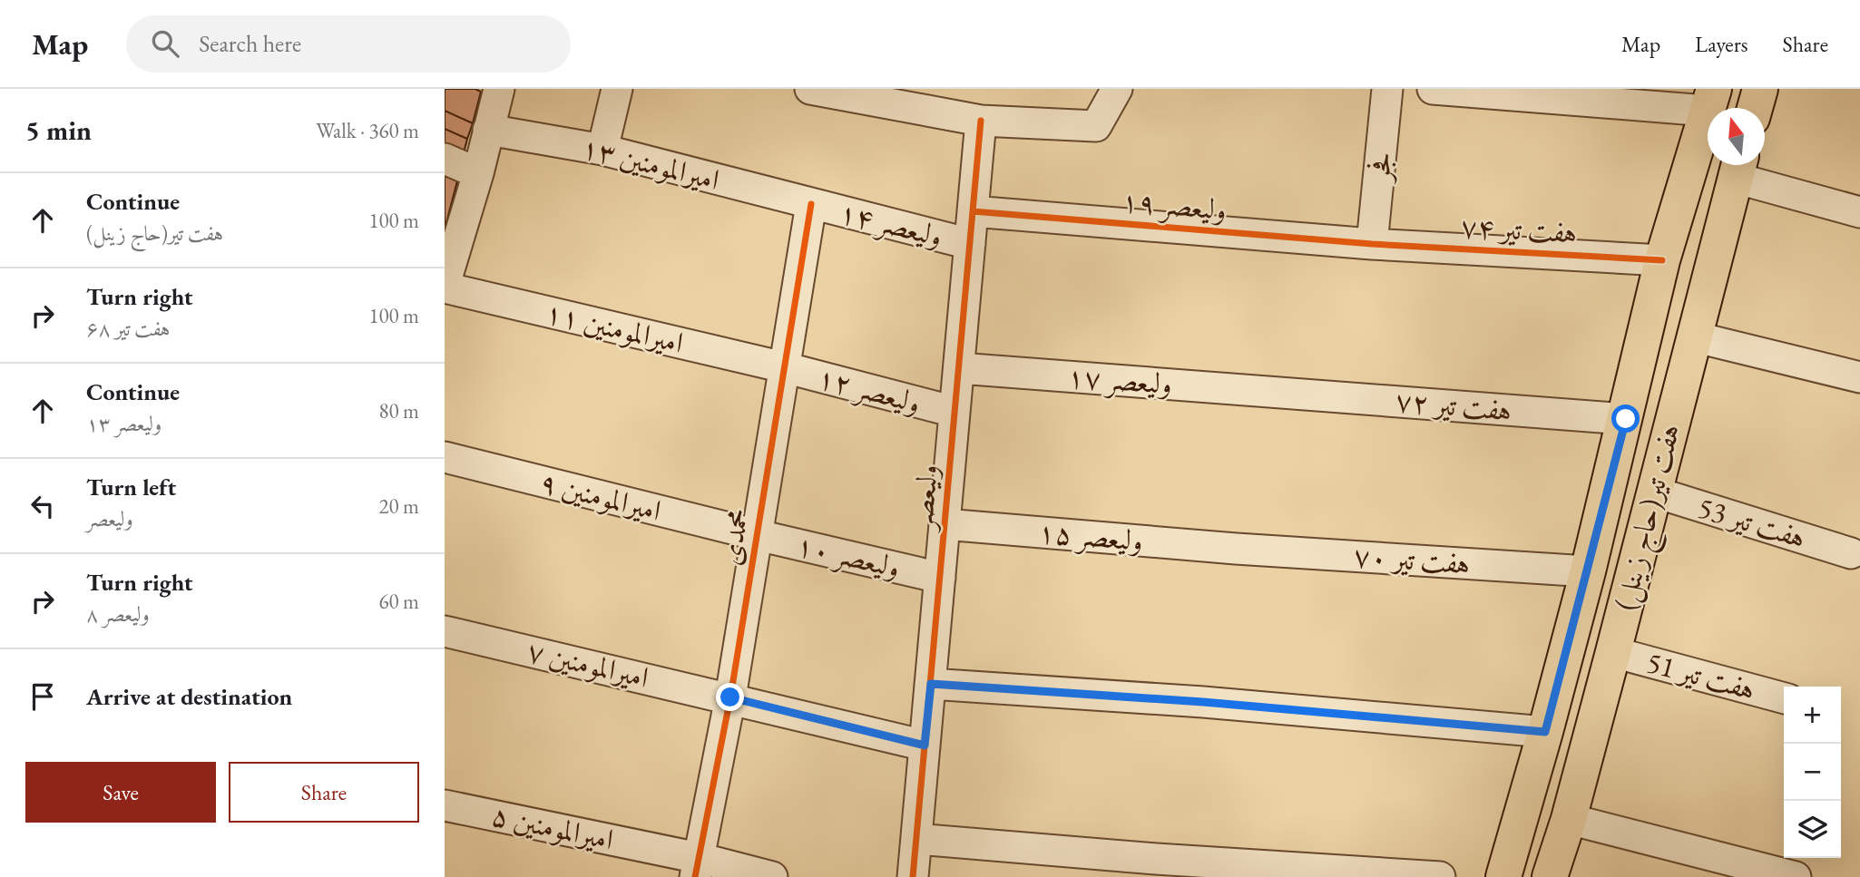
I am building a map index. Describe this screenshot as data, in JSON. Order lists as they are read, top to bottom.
{
  "streets": {
    "main road": ["هفت تیر(حاج زینل)"],
    "street": [
      "امیرالمومنین ۱۳",
      "فجر",
      "ولیعصر ۱۹",
      "ولیعصر ۱۴",
      "هفت تیر ۷۴",
      "امیرالمومنین ۱۱",
      "ولیعصر ۱۷",
      "ولیعصر ۱۲",
      "هفت تیر ۷۲",
      "امیرالمومنین ۹",
      "ولیعصر",
      "هفت تیر 53",
      "ولیعصر ۱۵",
      "محمدی",
      "ولیعصر ۱۰",
      "هفت تیر ۷۰",
      "امیرالمومنین ۷",
      "هفت تیر 51",
      "امیرالمومنین ۵"
    ]
  },
  "crossings": [
    ["امیرالمومنین ۱۳", "ولیعصر ۱۴"],
    ["امیرالمومنین ۱۳", "محمدی"],
    ["فجر", "ولیعصر ۱۹"],
    ["فجر", "هفت تیر ۷۴"],
    ["ولیعصر ۱۹", "هفت تیر ۷۴"],
    ["ولیعصر ۱۹", "ولیعصر"],
    ["ولیعصر ۱۴", "ولیعصر"],
    ["ولیعصر ۱۴", "محمدی"],
    ["هفت تیر ۷۴", "هفت تیر(حاج زینل)"],
    ["امیرالمومنین ۱۱", "ولیعصر ۱۲"],
    ["امیرالمومنین ۱۱", "محمدی"],
    ["ولیعصر ۱۷", "هفت تیر ۷۲"],
    ["ولیعصر ۱۷", "ولیعصر"],
    ["ولیعصر ۱۲", "ولیعصر"],
    ["ولیعصر ۱۲", "محمدی"],
    ["هفت تیر ۷۲", "هفت تیر(حاج زینل)"],
    ["امیرالمومنین ۹", "محمدی"],
    ["امیرالمومنین ۹", "ولیعصر ۱۰"],
    ["ولیعصر", "ولیعصر ۱۵"],
    ["ولیعصر", "ولیعصر ۱۰"],
    ["ولیعصر", "امیرالمومنین ۷"],
    ["هفت تیر(حاج زینل)", "هفت تیر 53"],
    ["هفت تیر(حاج زینل)", "هفت تیر ۷۰"],
    ["هفت تیر(حاج زینل)", "هفت تیر 51"],
    ["ولیعصر ۱۵", "هفت تیر ۷۰"],
    ["محمدی", "ولیعصر ۱۰"],
    ["محمدی", "امیرالمومنین ۷"],
    ["محمدی", "امیرالمومنین ۵"]
  ],
  "north": "top",
  "page": {
    "header": "Map",
    "search": "Search here",
    "nav": ["Map", "Layers", "Share"],
    "heading": ["5 min", "Walk · 360 m"],
    "list": [
      ["Continue", "هفت تیر(حاج زینل)", "100 m"],
      ["Turn right", "هفت تیر ۶۸", "100 m"],
      ["Continue", "ولیعصر ۱۳", "80 m"],
      ["Turn left", "ولیعصر", "20 m"],
      ["Turn right", "ولیعصر ۸", "60 m"],
      "Arrive at destination"
    ],
    "map_buttons": ["+", "−"],
    "buttons": ["Save", "Share"]
  }
}
